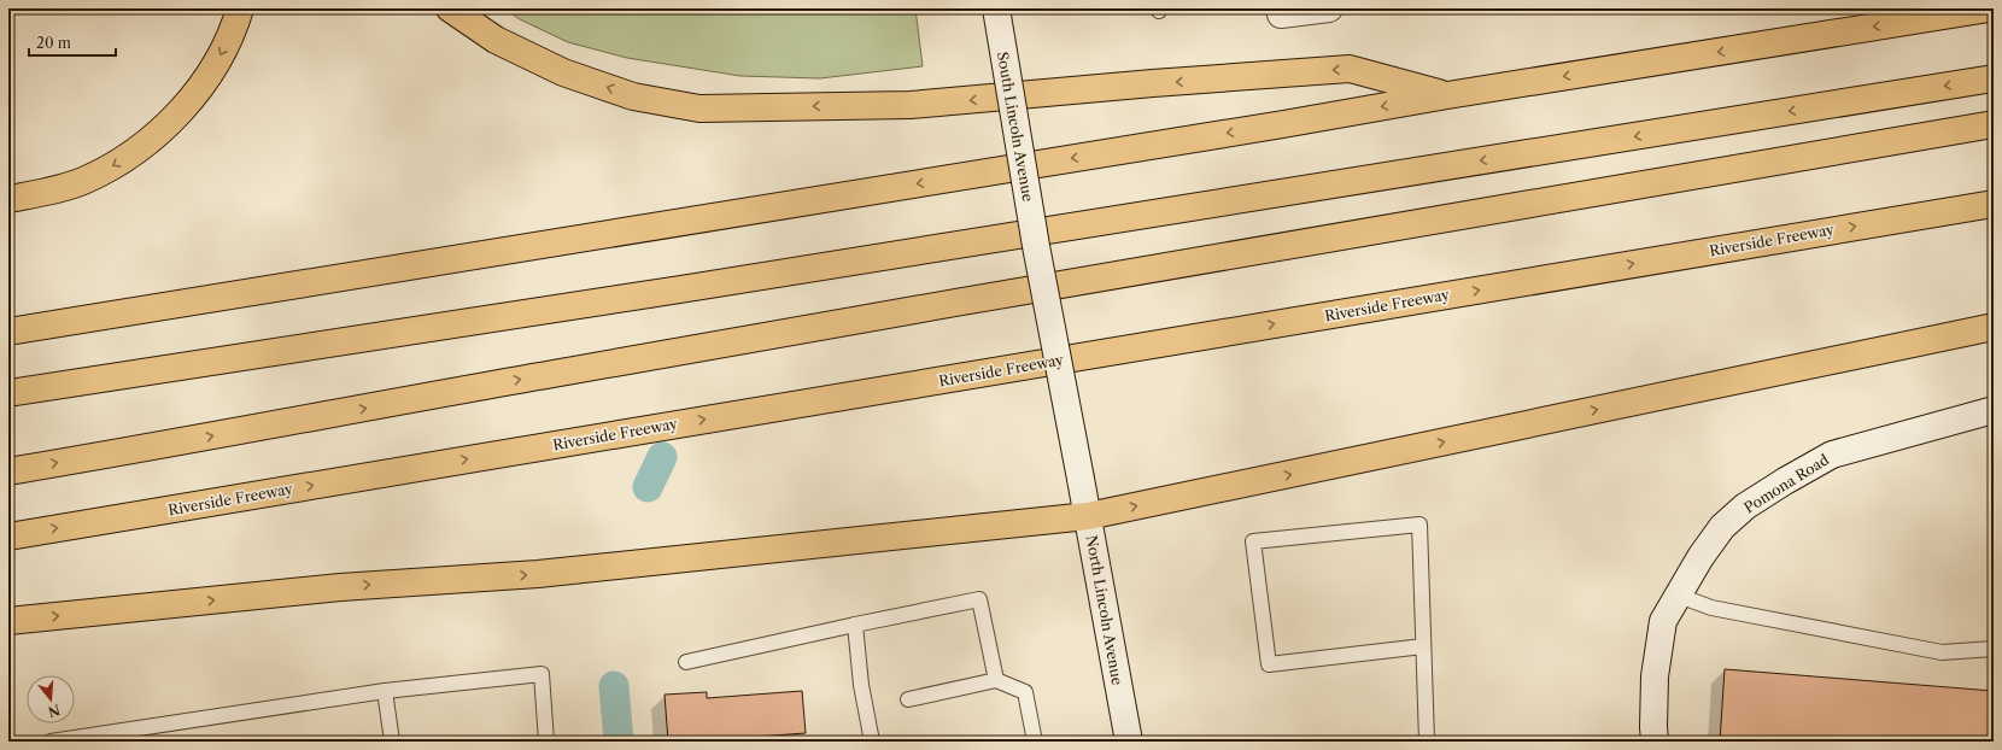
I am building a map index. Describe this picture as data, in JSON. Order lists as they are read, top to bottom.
{
  "streets": {
    "highway": ["Riverside Freeway"],
    "main road": ["South Lincoln Avenue", "Pomona Road", "North Lincoln Avenue"]
  },
  "crossings": [
    ["South Lincoln Avenue", "North Lincoln Avenue"]
  ],
  "scale_bar": "20 m",
  "north": "bottom"
}
